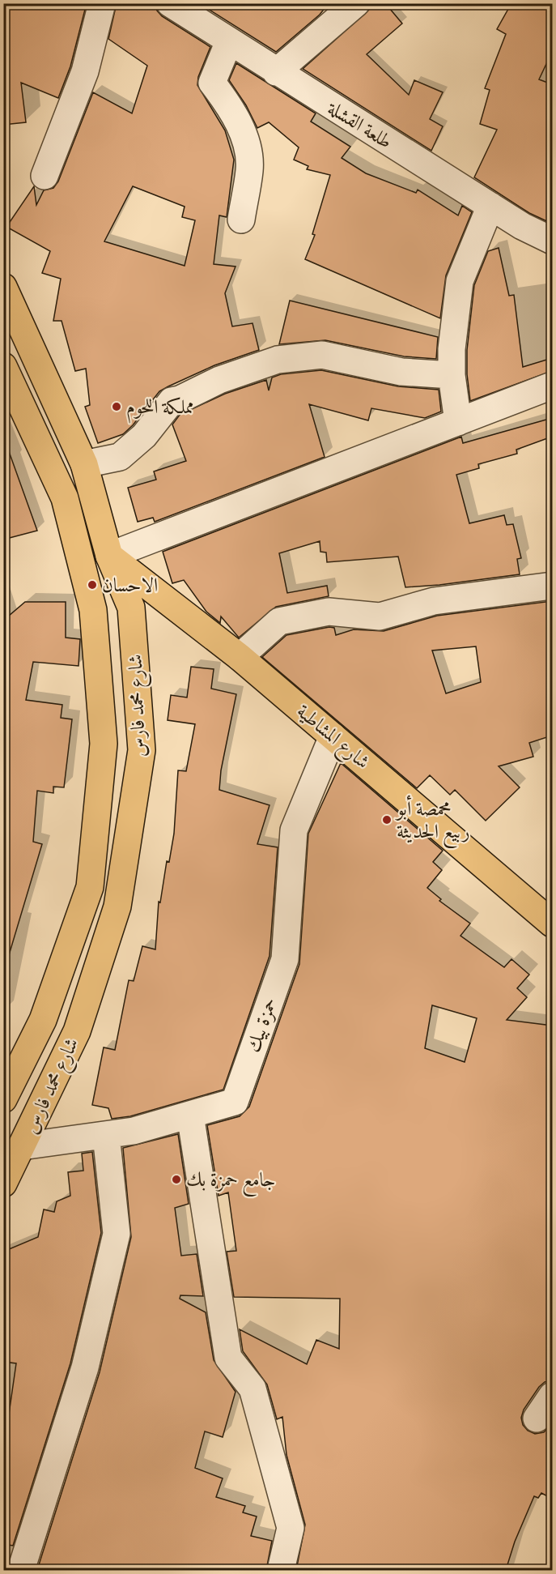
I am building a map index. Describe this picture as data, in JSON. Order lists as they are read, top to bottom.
{
  "streets": {
    "main road": ["شارع محمد فارس", "شارع المشاطية"],
    "street": ["طلعة القشلة", "حمزة بيك"]
  },
  "crossings": [
    ["شارع محمد فارس", "شارع المشاطية"],
    ["شارع محمد فارس", "حمزة بيك"],
    ["شارع المشاطية", "حمزة بيك"]
  ],
  "places": [
    "مملكة اللحوم",
    "الاحسان",
    "محمصة أبو ربيع الحديثة",
    "جامع حمزة بك"
  ]
}
